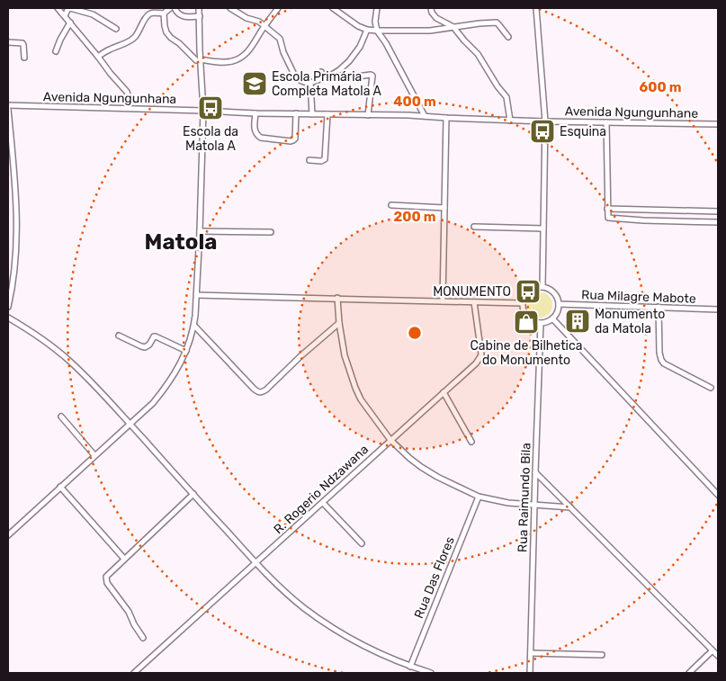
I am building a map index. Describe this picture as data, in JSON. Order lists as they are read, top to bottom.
{
  "streets": {
    "street": [
      "Avenida Ngungunhana",
      "Avenida Ngungunhane",
      "Rua Milagre Mabote",
      "R. Rogerio Ndzawana",
      "Rua Raimundo Bila",
      "Rua Das Flores"
    ]
  },
  "crossings": [
    ["Rua Milagre Mabote", "Rua Raimundo Bila"]
  ],
  "districts": ["Matola"],
  "places": {
    "school or university": ["Escola Primária Completa Matola A"],
    "bus stop": ["Escola da Matola A", "Esquina", "MONUMENTO"],
    "building": ["Monumento da Matola"],
    "shop": ["Cabine de Bilhetica do Monumento"]
  },
  "rings": ["600 m", "400 m", "200 m"]
}
